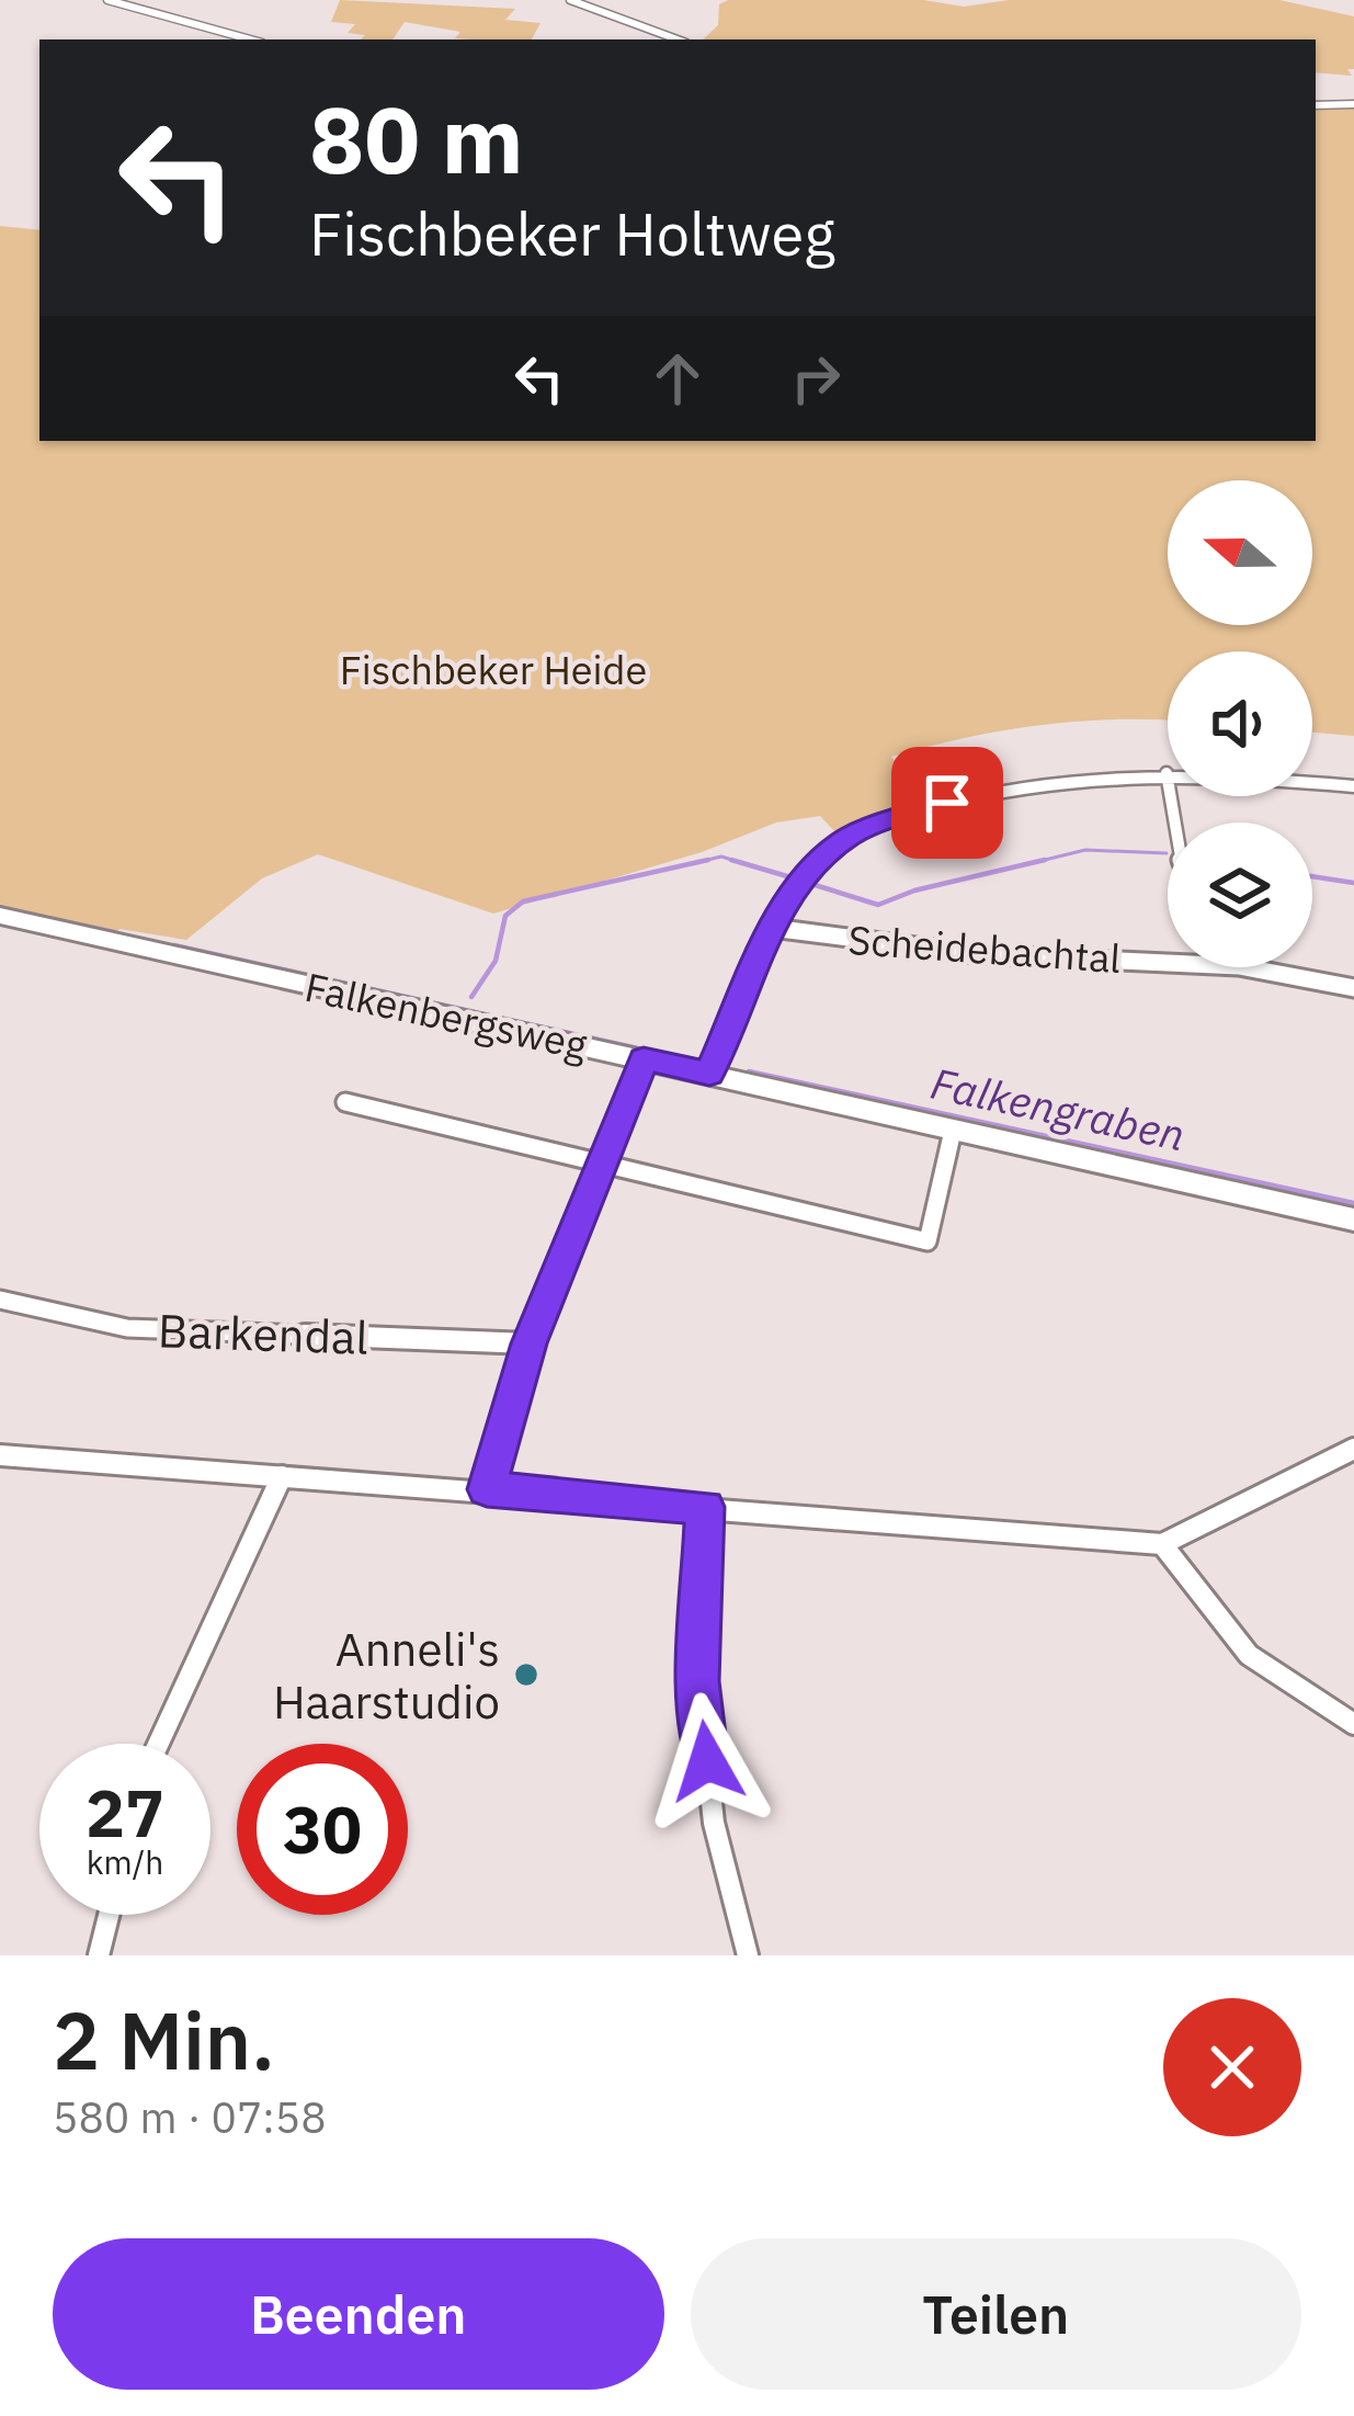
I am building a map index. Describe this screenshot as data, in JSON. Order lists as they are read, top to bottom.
{
  "streets": {
    "street": ["Scheidebachtal", "Falkenbergsweg", "Barkendal"]
  },
  "water": ["Falkengraben"],
  "parks": ["Fischbeker Heide"],
  "places": ["Anneli's Haarstudio"],
  "north": "left",
  "page": {
    "turn": ["80 m", "Fischbeker Holtweg"],
    "speed": "27 km/h",
    "limit": "30",
    "heading": ["2 Min.", "580 m · 07:58"],
    "buttons": ["Beenden", "Teilen"]
  }
}
